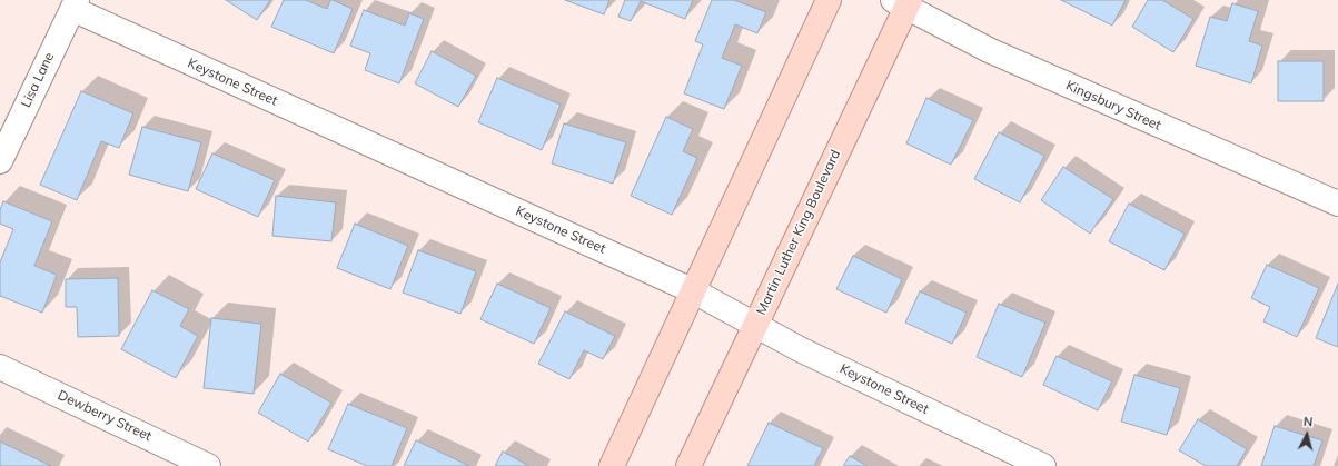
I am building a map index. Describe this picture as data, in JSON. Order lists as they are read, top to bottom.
{
  "streets": {
    "main road": ["Martin Luther King Boulevard"],
    "street": [
      "Lisa Lane",
      "Keystone Street",
      "Kingsbury Street",
      "Dewberry Street"
    ]
  },
  "crossings": [
    ["Lisa Lane", "Keystone Street"],
    ["Keystone Street", "Martin Luther King Boulevard"],
    ["Kingsbury Street", "Martin Luther King Boulevard"]
  ],
  "north": "top"
}
